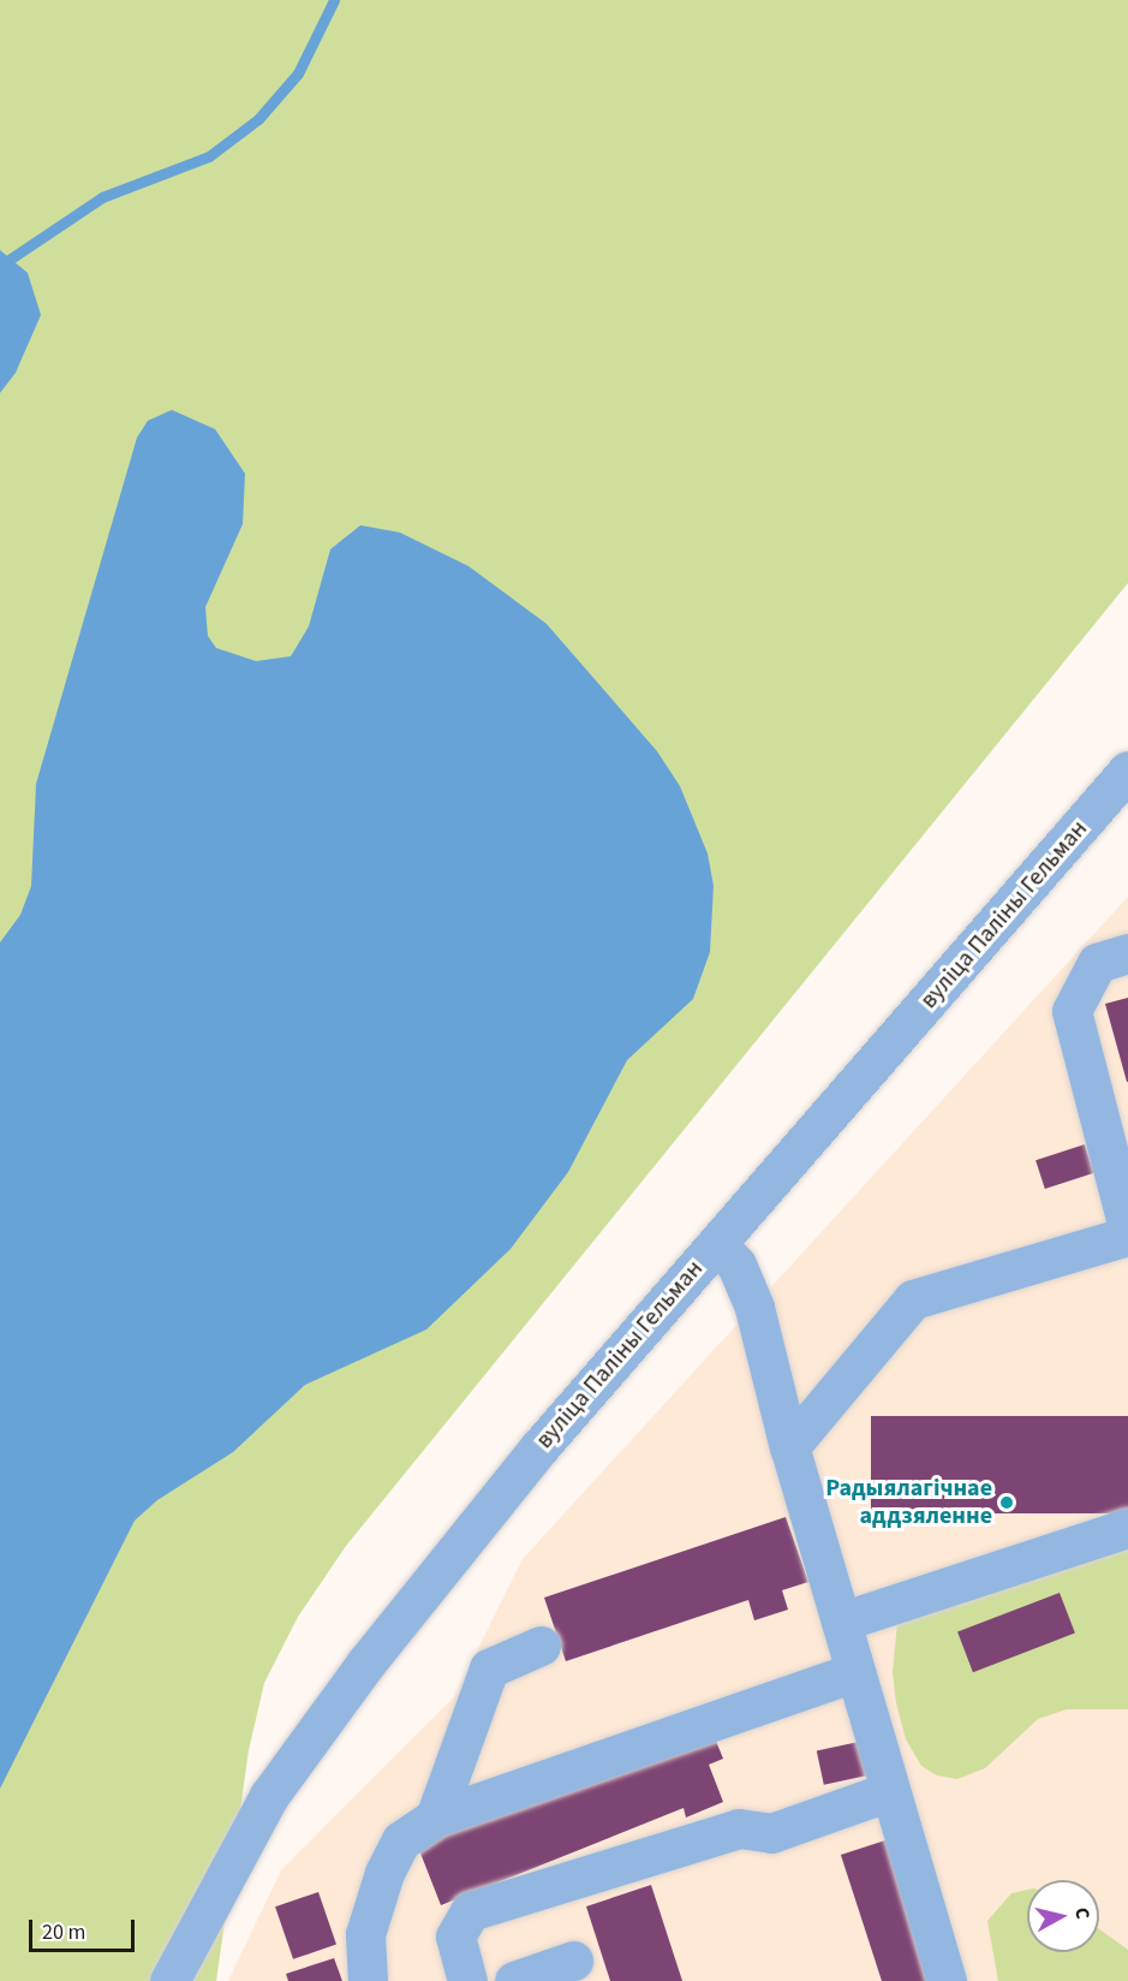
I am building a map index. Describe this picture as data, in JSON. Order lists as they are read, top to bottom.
{
  "streets": {
    "street": ["вуліца Паліны Гельман"]
  },
  "places": ["Радыялагічнае аддзяленне"],
  "scale_bar": "20 m",
  "north": "right"
}
